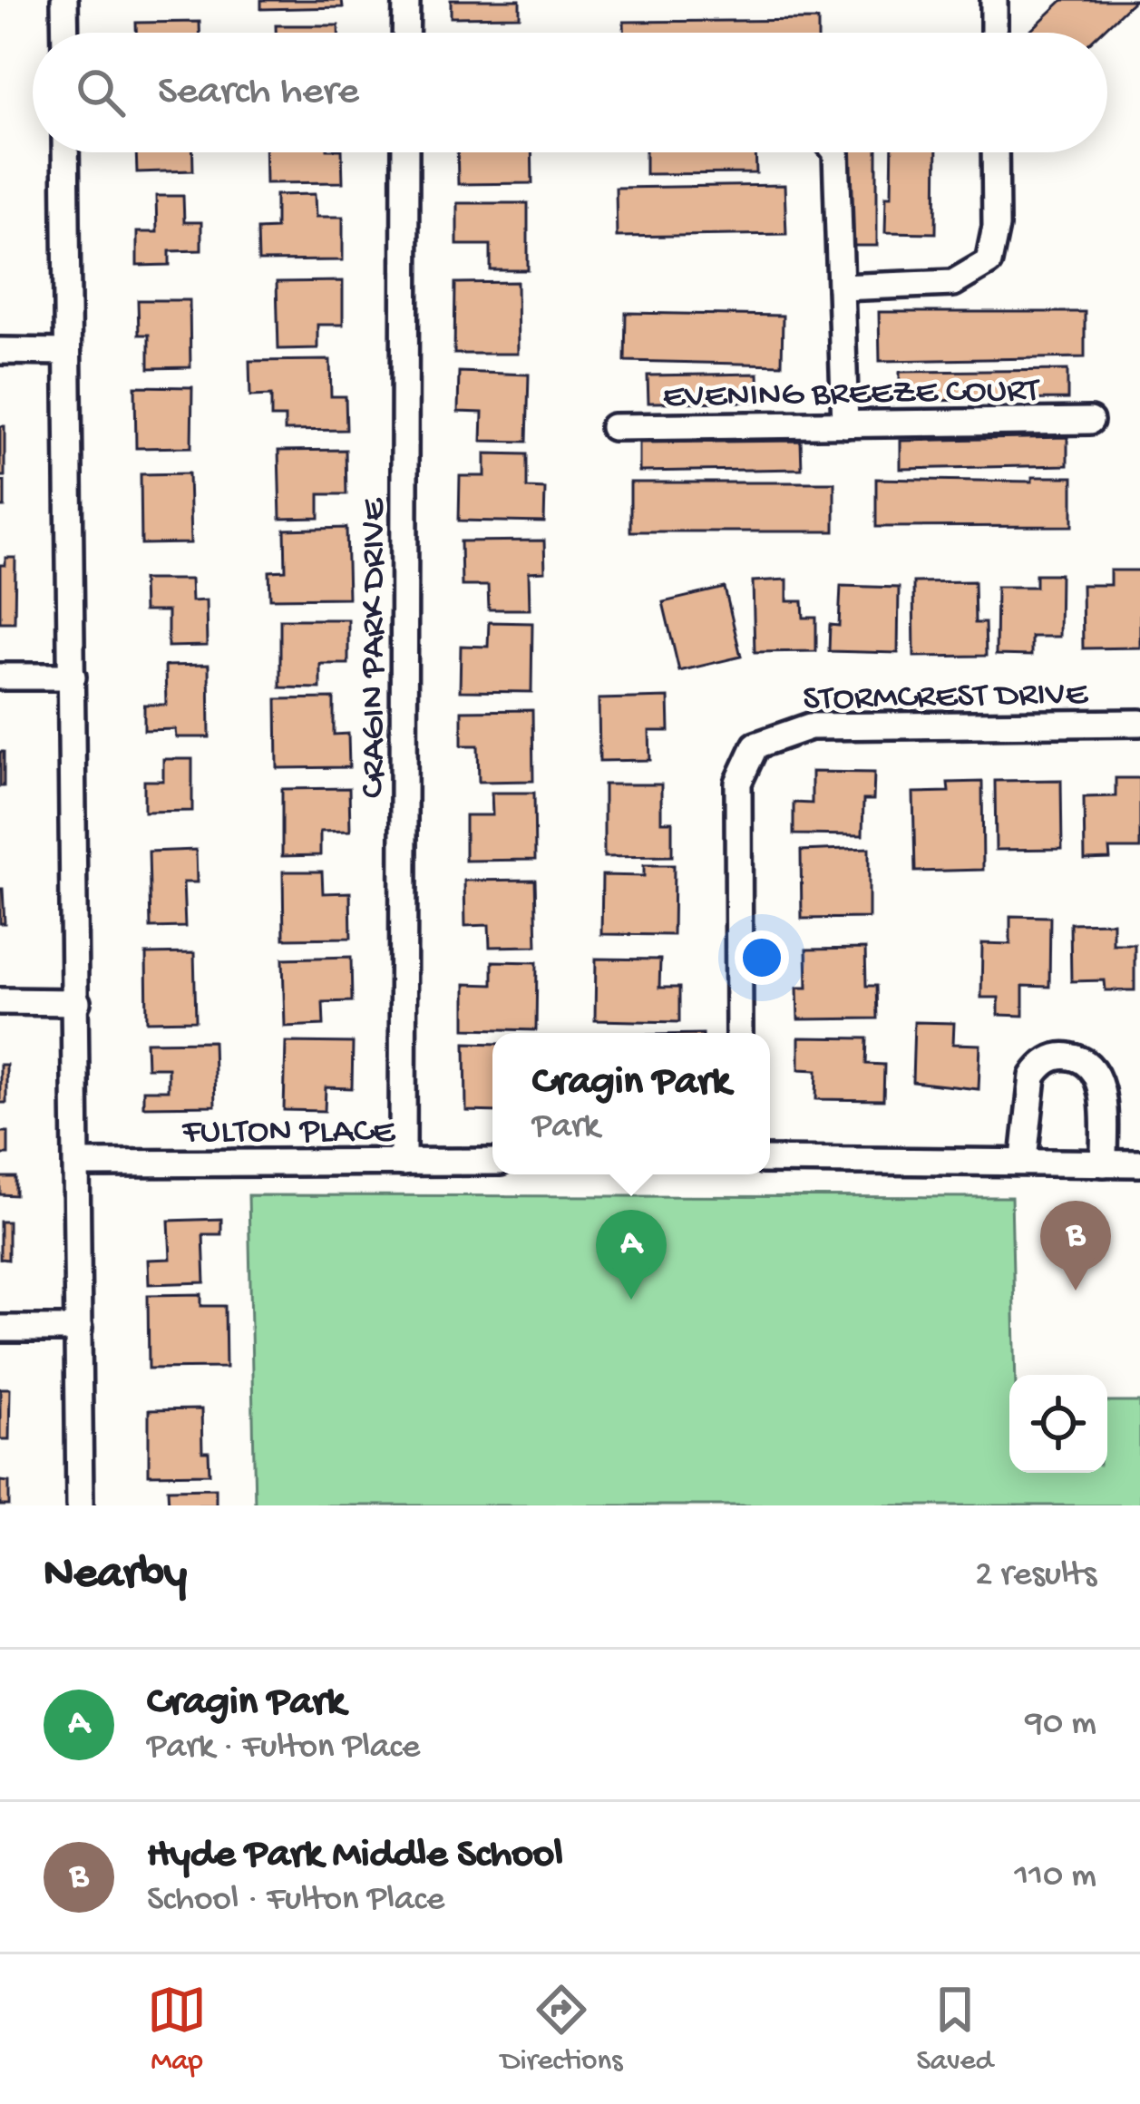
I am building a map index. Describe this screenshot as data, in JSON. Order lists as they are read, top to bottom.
{
  "streets": {
    "street": [
      "EVENING BREEZE COURT",
      "CRAGIN PARK DRIVE",
      "STORMCREST DRIVE",
      "FULTON PLACE"
    ]
  },
  "crossings": [
    ["CRAGIN PARK DRIVE", "FULTON PLACE"]
  ],
  "page": {
    "search": "Search here",
    "popup": ["Cragin Park", "Park"],
    "pins": ["B", "A"],
    "heading": ["Nearby", "2 results"],
    "list": [
      {
        "mark": "A",
        "name": "Cragin Park",
        "note": "Park · Fulton Place",
        "value": "90 m"
      },
      {
        "mark": "B",
        "name": "Hyde Park Middle School",
        "note": "School · Fulton Place",
        "value": "110 m"
      }
    ],
    "nav": ["Map", "Directions", "Saved"]
  }
}
